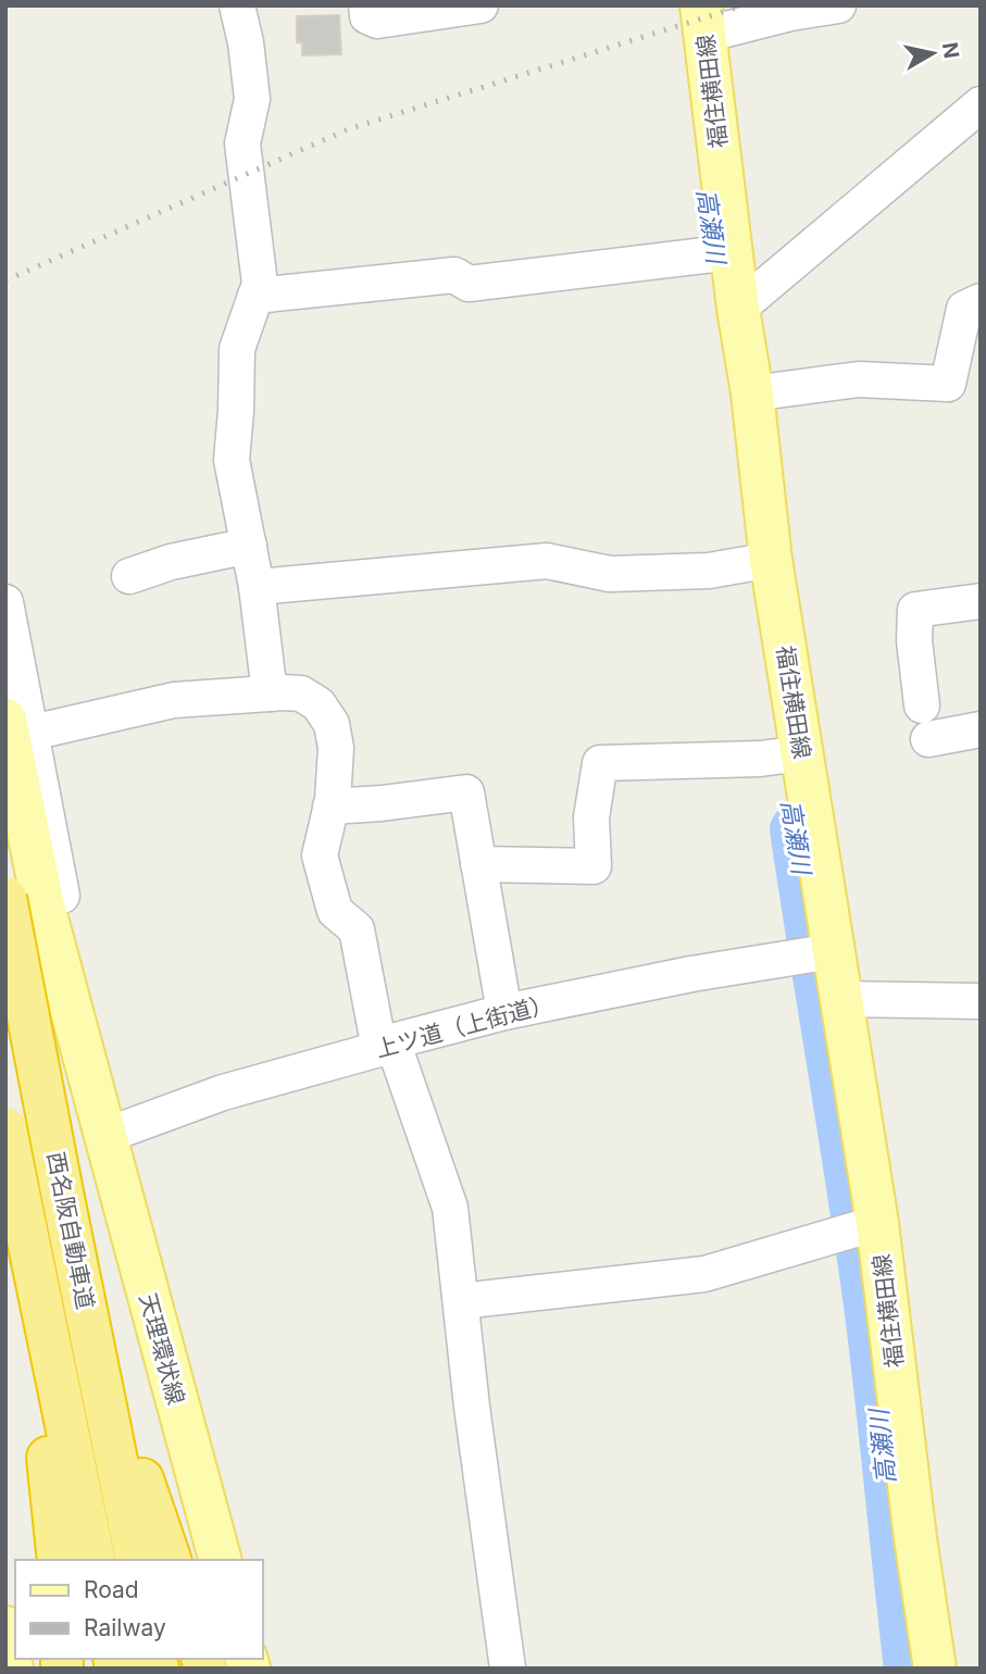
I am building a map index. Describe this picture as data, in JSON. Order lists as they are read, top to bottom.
{
  "streets": {
    "highway": ["西名阪自動車道"],
    "main road": ["福住横田線", "天理環状線"],
    "street": ["上ツ道（上街道）"]
  },
  "crossings": [
    ["福住横田線", "上ツ道（上街道）"],
    ["上ツ道（上街道）", "天理環状線"]
  ],
  "water": ["高瀬川"],
  "legend": ["Road", "Railway"],
  "north": "right"
}
